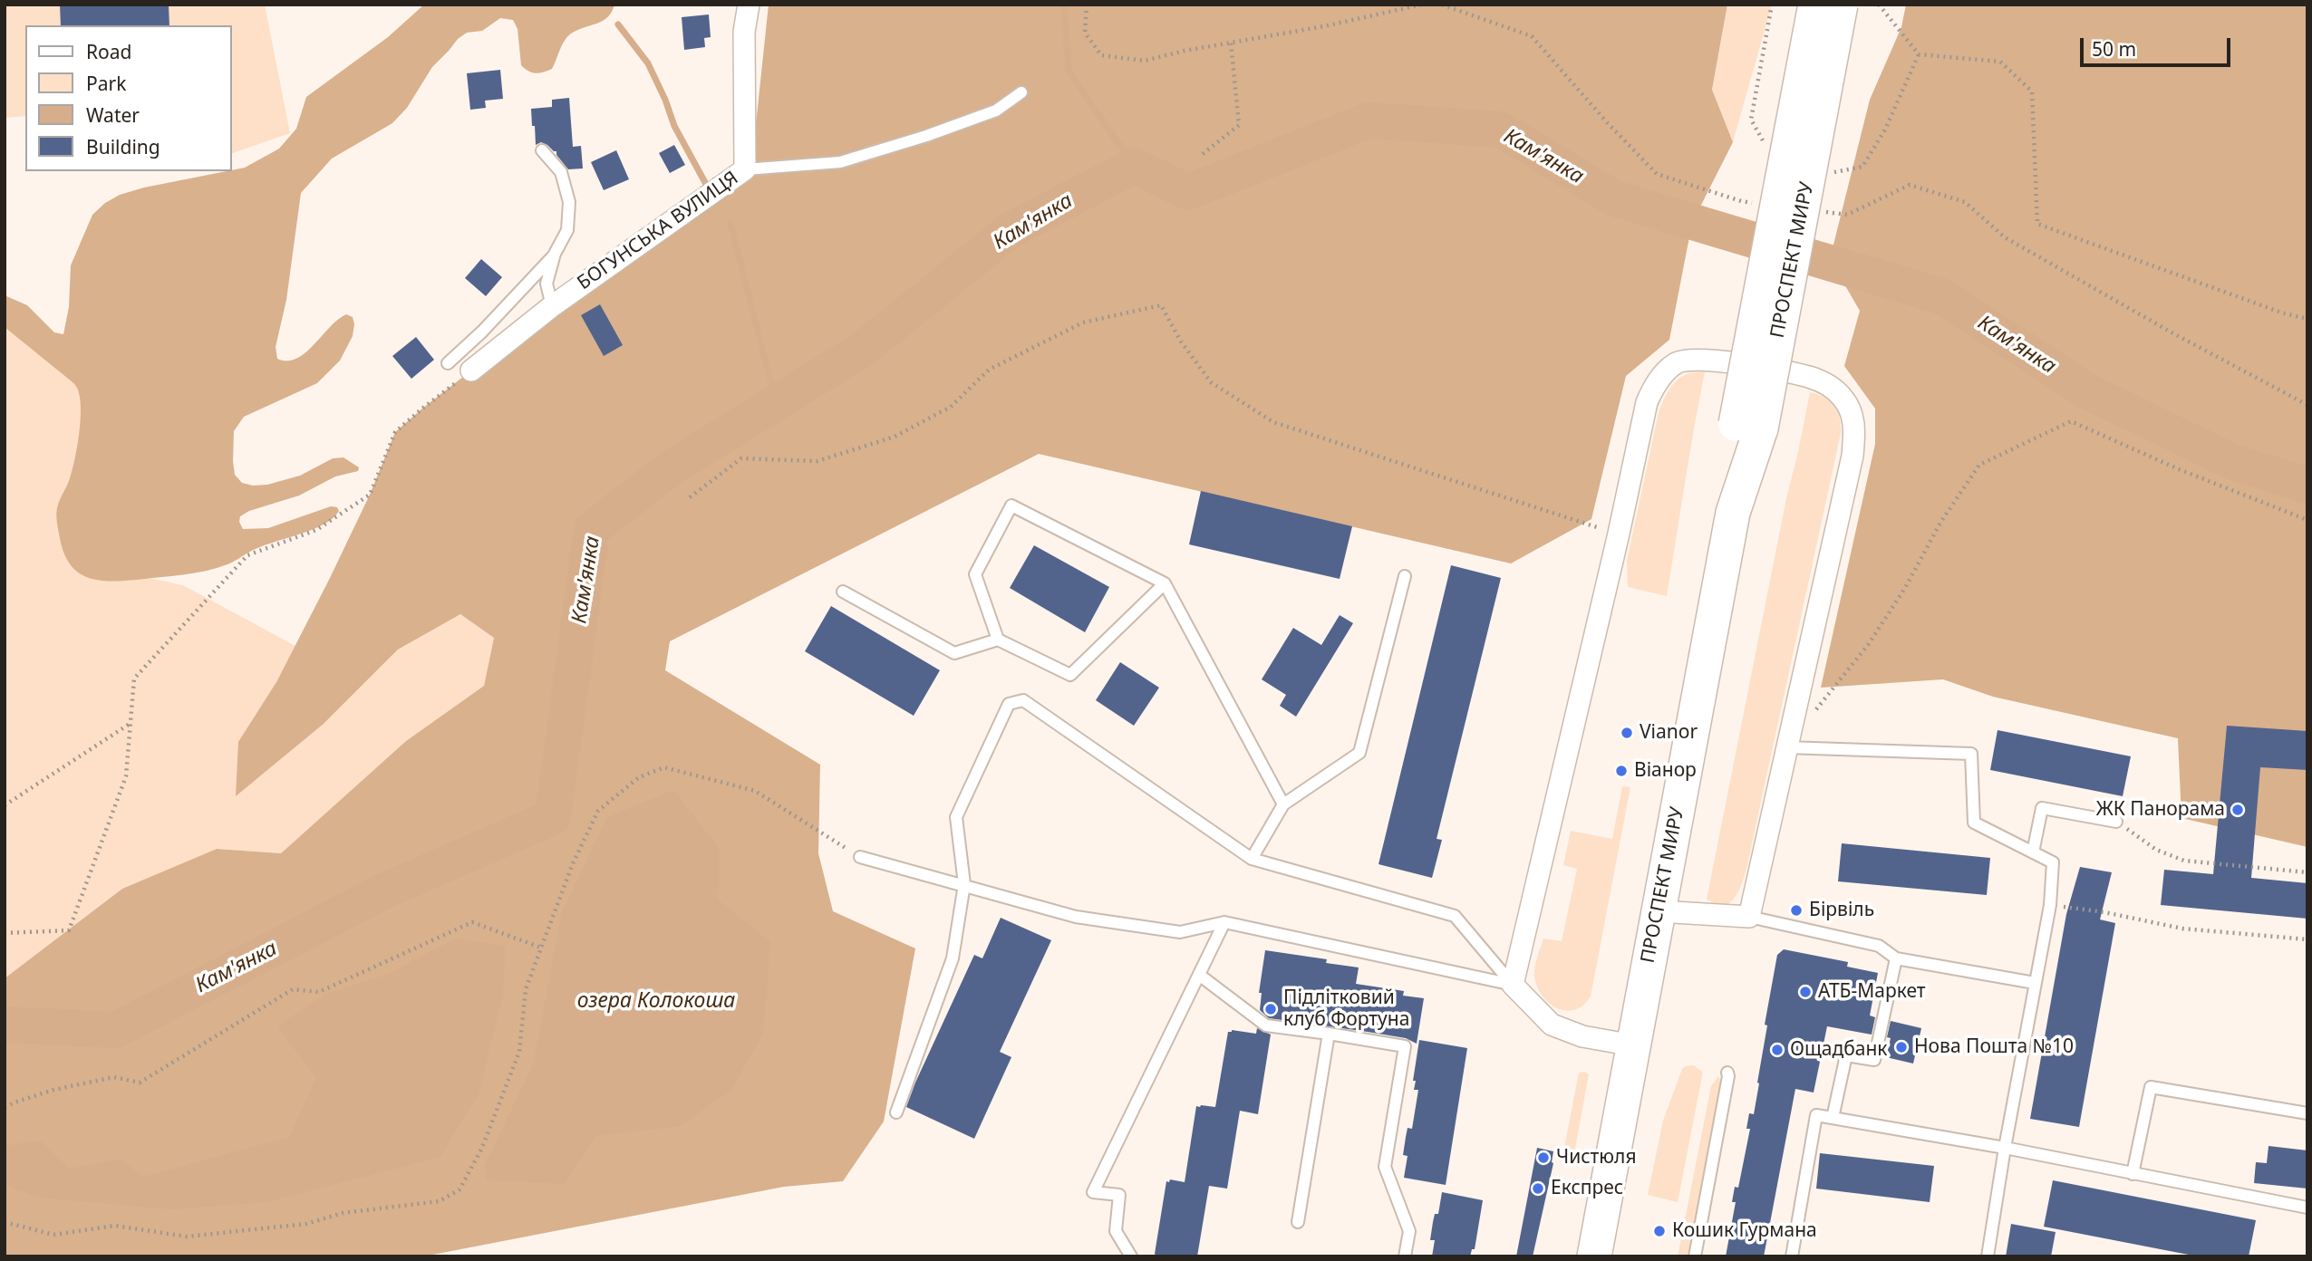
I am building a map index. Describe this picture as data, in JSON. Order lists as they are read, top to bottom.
{
  "streets": {
    "main road": ["ПРОСПЕКТ МИРУ"],
    "street": ["БОГУНСЬКА ВУЛИЦЯ"]
  },
  "water": ["Кам'янка", "озера Колокоша"],
  "places": [
    "Vianor",
    "Віанор",
    "ЖК Панорама",
    "Бірвіль",
    "АТБ-Маркет",
    "Підлітковий клуб Фортуна",
    "Нова Пошта №10",
    "Ощадбанк",
    "Чистюля",
    "Експрес",
    "Кошик Гурмана"
  ],
  "legend": [
    "Road",
    "Park",
    "Water",
    "Building"
  ],
  "scale_bar": "50 m"
}
